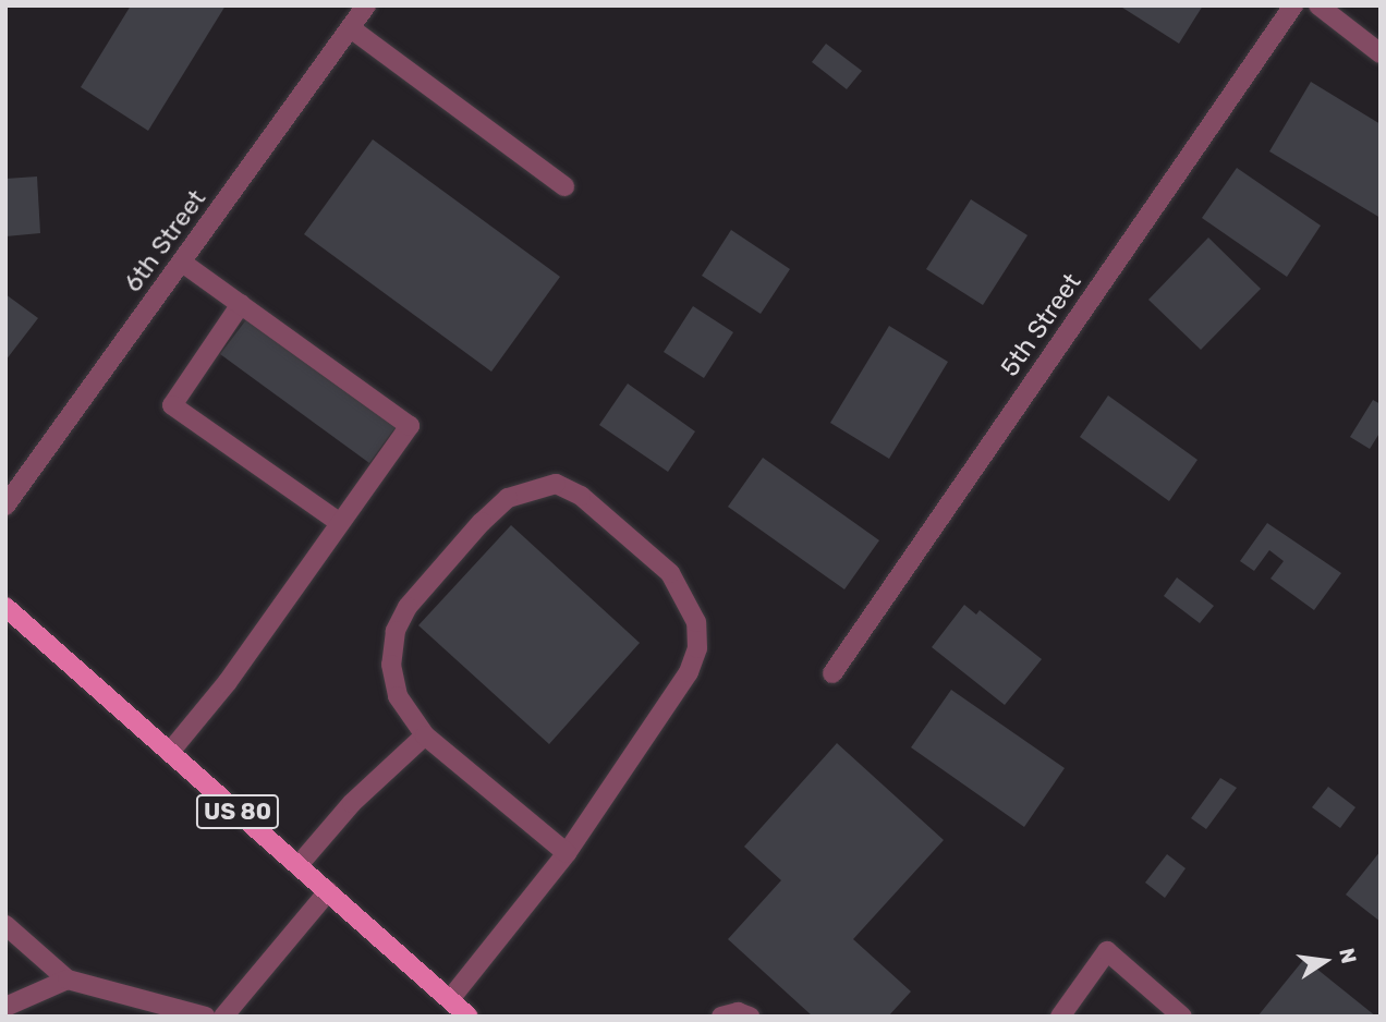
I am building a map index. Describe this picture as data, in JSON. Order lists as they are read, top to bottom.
{
  "streets": {
    "main road": ["US 80"],
    "street": ["6th Street", "5th Street"]
  },
  "north": "right"
}
